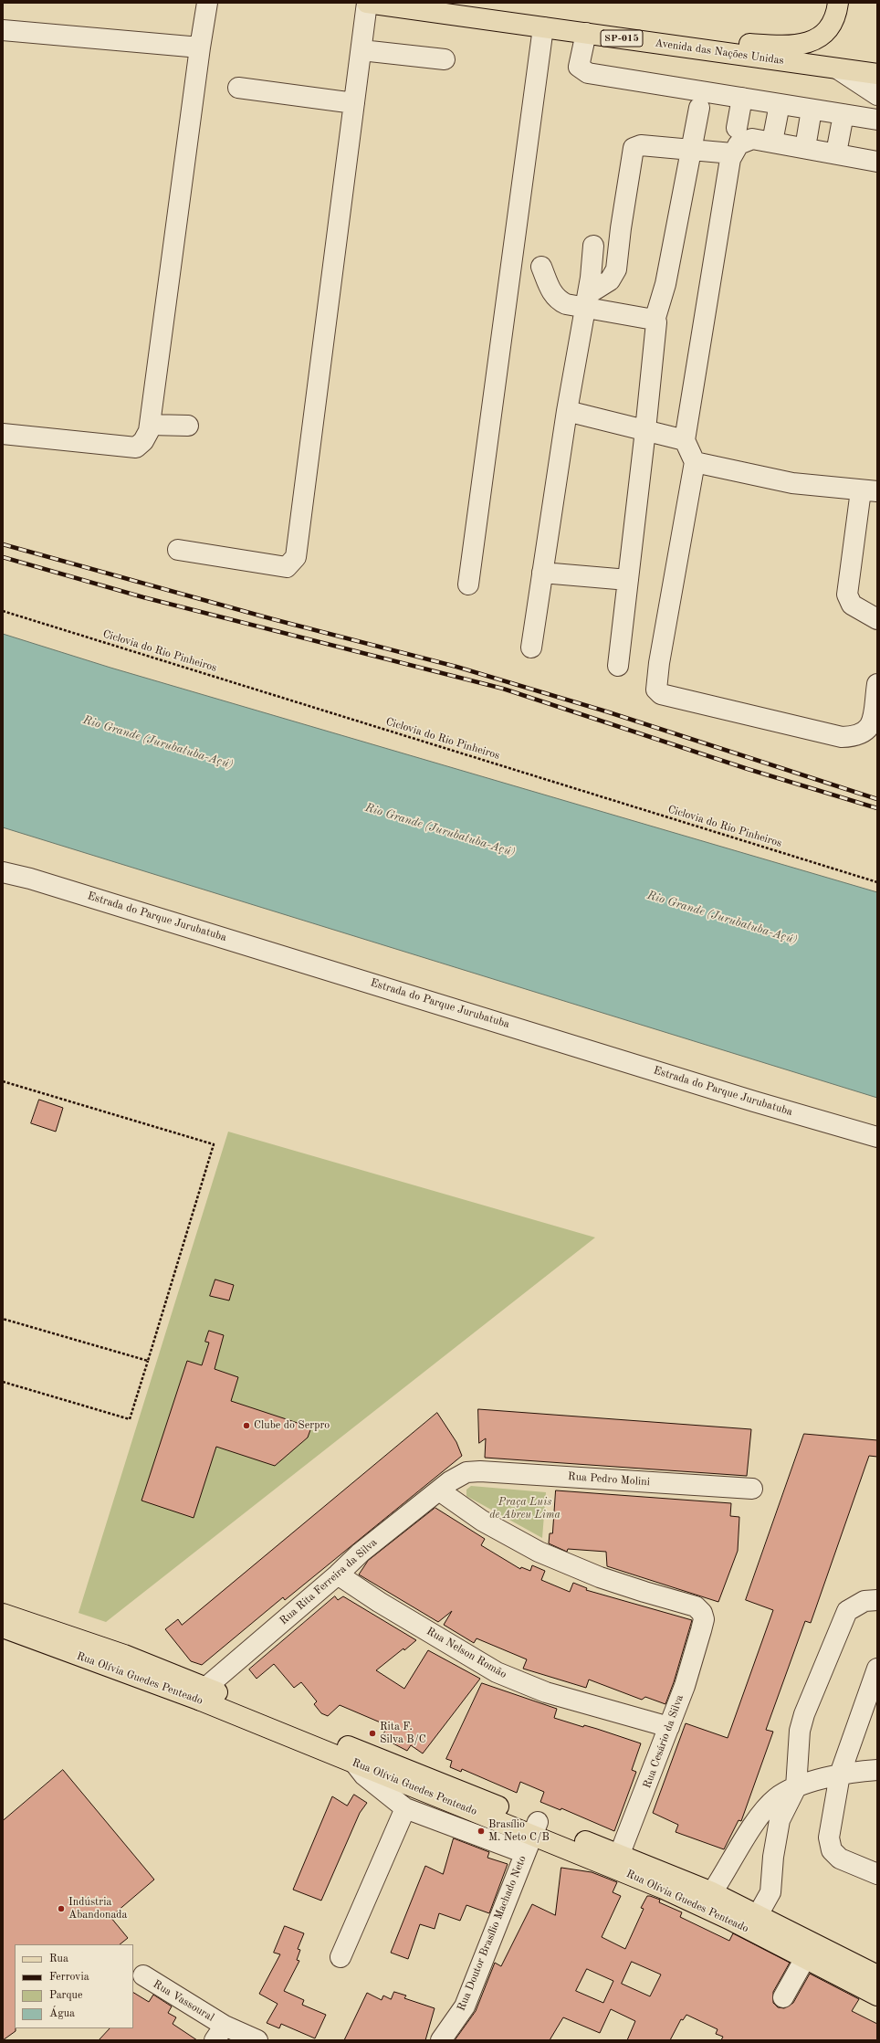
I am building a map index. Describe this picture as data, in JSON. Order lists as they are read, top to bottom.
{
  "streets": {
    "main road": ["SP-015", "Avenida das Nações Unidas", "Rua Olívia Guedes Penteado"],
    "street": [
      "Estrada do Parque Jurubatuba",
      "Rua Pedro Molini",
      "Rua Rita Ferreira da Silva",
      "Rua Nelson Romão",
      "Rua Cesário da Silva",
      "Rua Doutor Brasílio Machado Neto",
      "Rua Vassoural"
    ],
    "path": ["Ciclovia do Rio Pinheiros"]
  },
  "crossings": [
    ["Rua Pedro Molini", "Rua Rita Ferreira da Silva"],
    ["Rua Rita Ferreira da Silva", "Rua Nelson Romão"],
    ["Rua Rita Ferreira da Silva", "Rua Olívia Guedes Penteado"],
    ["Rua Rita Ferreira da Silva", "Rua Cesário da Silva"],
    ["Rua Nelson Romão", "Rua Cesário da Silva"],
    ["Rua Olívia Guedes Penteado", "Rua Cesário da Silva"],
    ["Rua Olívia Guedes Penteado", "Rua Doutor Brasílio Machado Neto"]
  ],
  "water": ["Rio Grande (Jurubatuba-Açú)"],
  "parks": ["Praça Luis de Abreu Lima"],
  "places": [
    "Clube do Serpro",
    "Rita F. Silva B/C",
    "Brasílio M. Neto C/B",
    "Indústria Abandonada"
  ],
  "legend": [
    "Rua",
    "Ferrovia",
    "Parque",
    "Água"
  ]
}
